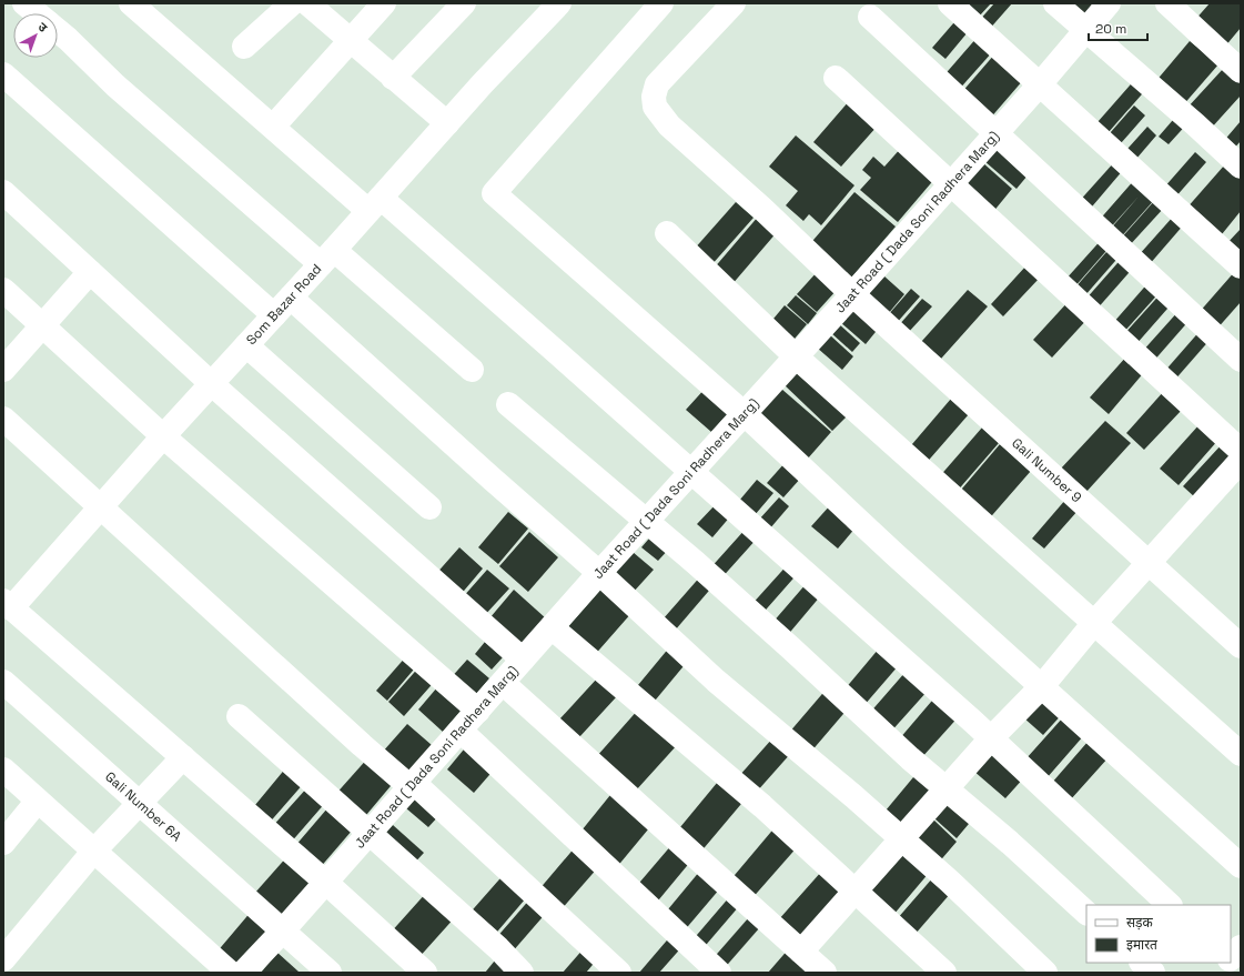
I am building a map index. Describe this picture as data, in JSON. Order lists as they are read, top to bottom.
{
  "streets": {
    "street": [
      "Jaat Road ( Dada Soni Radhera Marg)",
      "Som Bazar Road",
      "Gali Number 9",
      "Gali Number 6A"
    ]
  },
  "crossings": [
    ["Jaat Road ( Dada Soni Radhera Marg)", "Gali Number 9"],
    ["Jaat Road ( Dada Soni Radhera Marg)", "Gali Number 6A"]
  ],
  "legend": ["सड़क", "इमारत"],
  "scale_bar": "20 m",
  "north": "top right"
}
